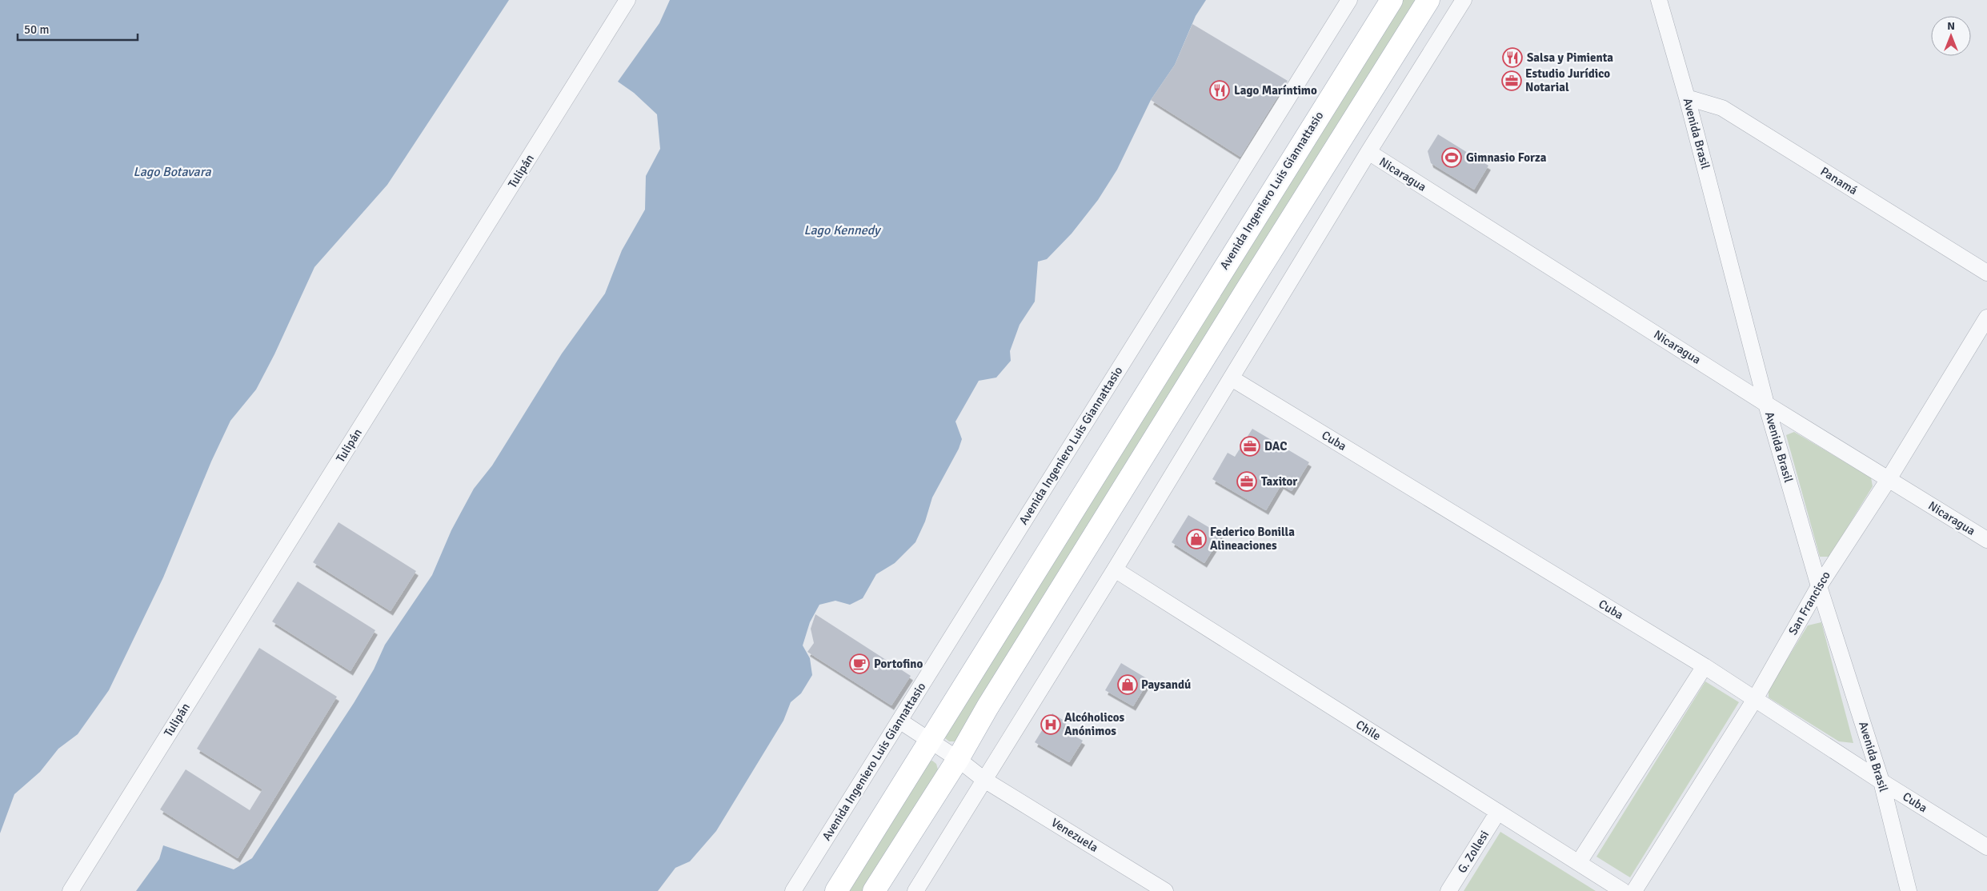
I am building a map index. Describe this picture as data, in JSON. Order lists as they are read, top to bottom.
{
  "streets": {
    "main road": ["Avenida Ingeniero Luis Giannattasio"],
    "street": [
      "Avenida Brasil",
      "Tulipán",
      "Nicaragua",
      "Panamá",
      "Cuba",
      "San Francisco",
      "Chile",
      "Venezuela",
      "G. Zollesi"
    ]
  },
  "crossings": [
    ["Avenida Brasil", "Nicaragua"],
    ["Avenida Brasil", "Panamá"],
    ["Avenida Brasil", "Cuba"],
    ["Avenida Brasil", "San Francisco"],
    ["Nicaragua", "San Francisco"],
    ["Avenida Ingeniero Luis Giannattasio", "Venezuela"],
    ["Cuba", "San Francisco"],
    ["Chile", "G. Zollesi"]
  ],
  "water": ["Lago Botavara", "Lago Kennedy"],
  "places": {
    "restaurant": ["Salsa y Pimienta", "Lago Maríntimo"],
    "office": ["Estudio Jurídico Notarial", "DAC", "Taxitor"],
    "sports": ["Gimnasio Forza"],
    "shop": ["Federico Bonilla Alineaciones", "Paysandú"],
    "cafe": ["Portofino"],
    "hospital": ["Alcóholicos Anónimos"]
  },
  "scale_bar": "50 m",
  "north": "top"
}
